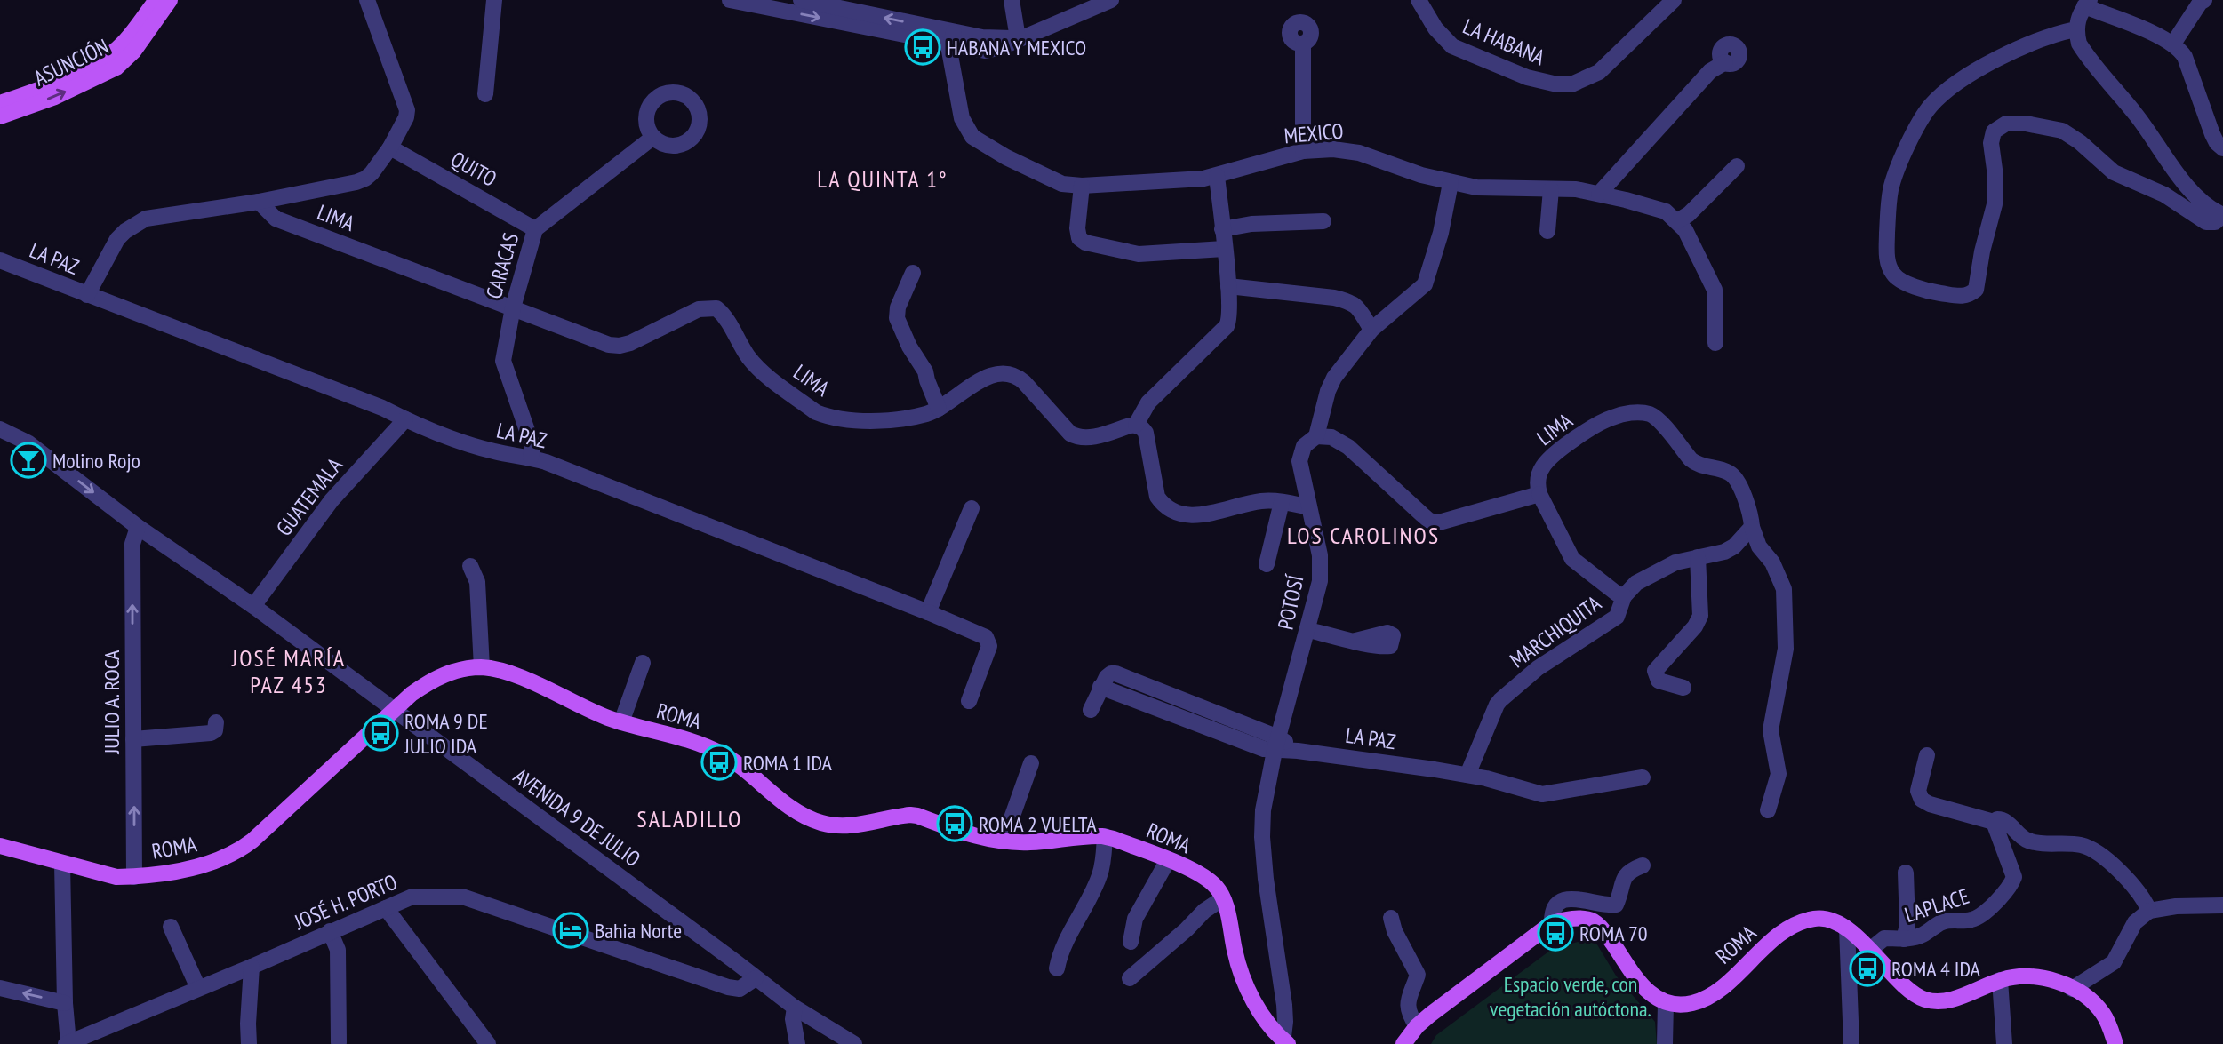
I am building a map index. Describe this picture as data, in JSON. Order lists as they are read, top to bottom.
{
  "streets": {
    "main road": ["ASUNCIÓN", "ROMA"],
    "street": [
      "LA HABANA",
      "MEXICO",
      "QUITO",
      "LIMA",
      "LA PAZ",
      "CARACAS",
      "GUATEMALA",
      "POTOSÍ",
      "MARCHIQUITA",
      "JULIO A. ROCA",
      "AVENIDA 9 DE JULIO",
      "JOSÉ H. PORTO",
      "LAPLACE"
    ]
  },
  "crossings": [
    ["MEXICO", "POTOSÍ"],
    ["QUITO", "CARACAS"],
    ["LIMA", "CARACAS"],
    ["LA PAZ", "CARACAS"],
    ["LA PAZ", "GUATEMALA"],
    ["LA PAZ", "POTOSÍ"],
    ["LA PAZ", "MARCHIQUITA"],
    ["GUATEMALA", "AVENIDA 9 DE JULIO"],
    ["POTOSÍ", "ROMA"],
    ["JULIO A. ROCA", "ROMA"],
    ["JULIO A. ROCA", "AVENIDA 9 DE JULIO"],
    ["ROMA", "AVENIDA 9 DE JULIO"],
    ["ROMA", "LAPLACE"],
    ["AVENIDA 9 DE JULIO", "JOSÉ H. PORTO"]
  ],
  "one_way": ["JULIO A. ROCA"],
  "districts": [
    "LA QUINTA 1°",
    "LOS CAROLINOS",
    "JOSÉ MARÍA PAZ 453",
    "SALADILLO"
  ],
  "parks": ["Espacio verde, con vegetación autóctona."],
  "places": {
    "bus stop": [
      "HABANA Y MEXICO",
      "ROMA 9 DE JULIO IDA",
      "ROMA 1 IDA",
      "ROMA 2 VUELTA",
      "ROMA 70",
      "ROMA 4 IDA"
    ],
    "bar": ["Molino Rojo"],
    "hotel": ["Bahia Norte"]
  }
}
